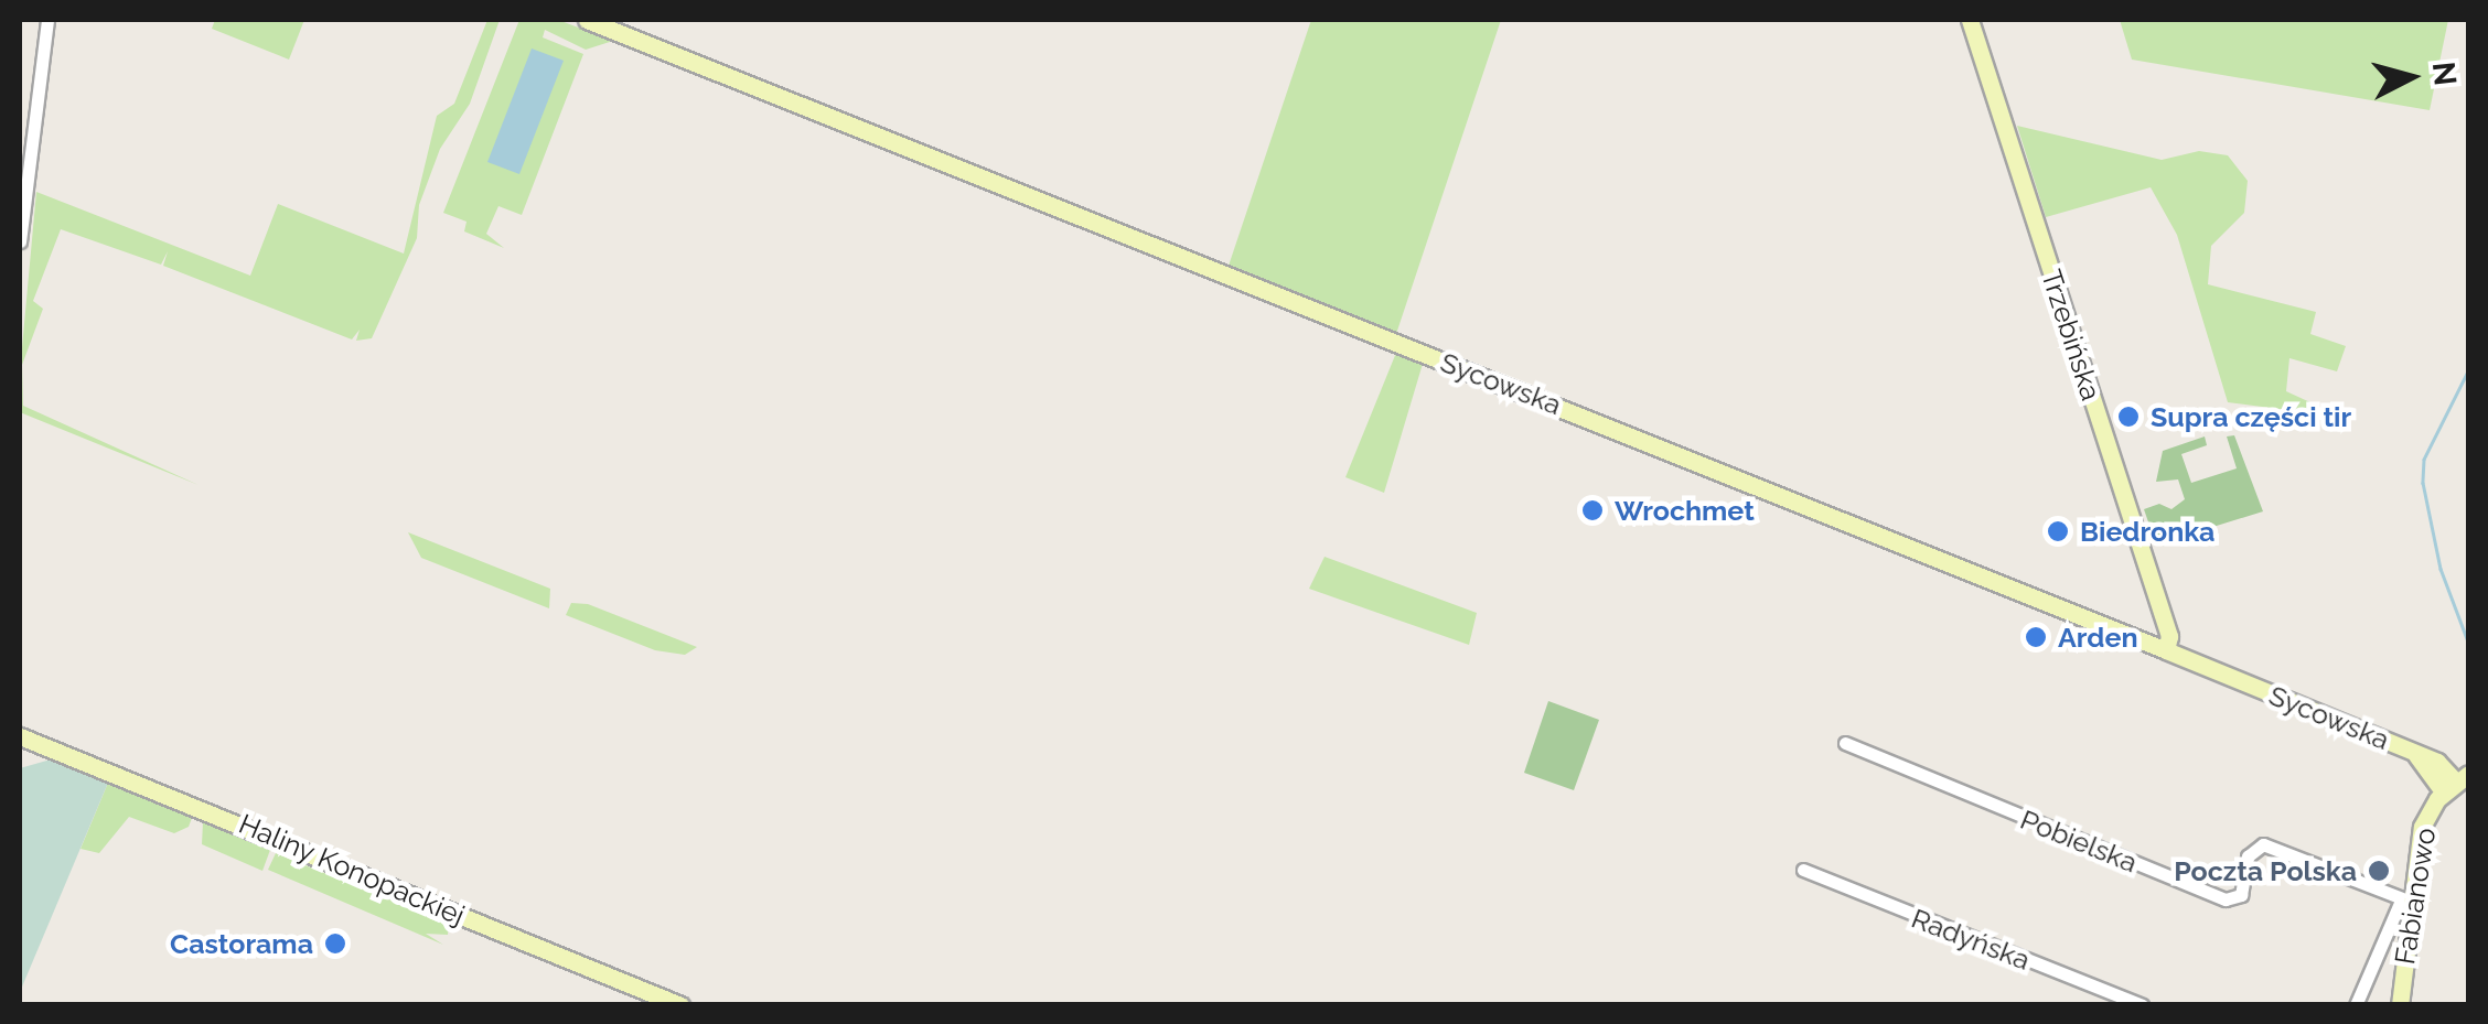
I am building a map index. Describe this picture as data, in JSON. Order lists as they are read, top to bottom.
{
  "streets": {
    "street": [
      "Trzebińska",
      "Sycowska",
      "Pobielska",
      "Haliny Konopackiej",
      "Fabianowo",
      "Radyńska"
    ]
  },
  "crossings": [
    ["Trzebińska", "Sycowska"],
    ["Sycowska", "Fabianowo"],
    ["Pobielska", "Fabianowo"]
  ],
  "places": [
    "Supra części tir",
    "Wrochmet",
    "Biedronka",
    "Arden",
    "Poczta Polska",
    "Castorama"
  ],
  "north": "right"
}
